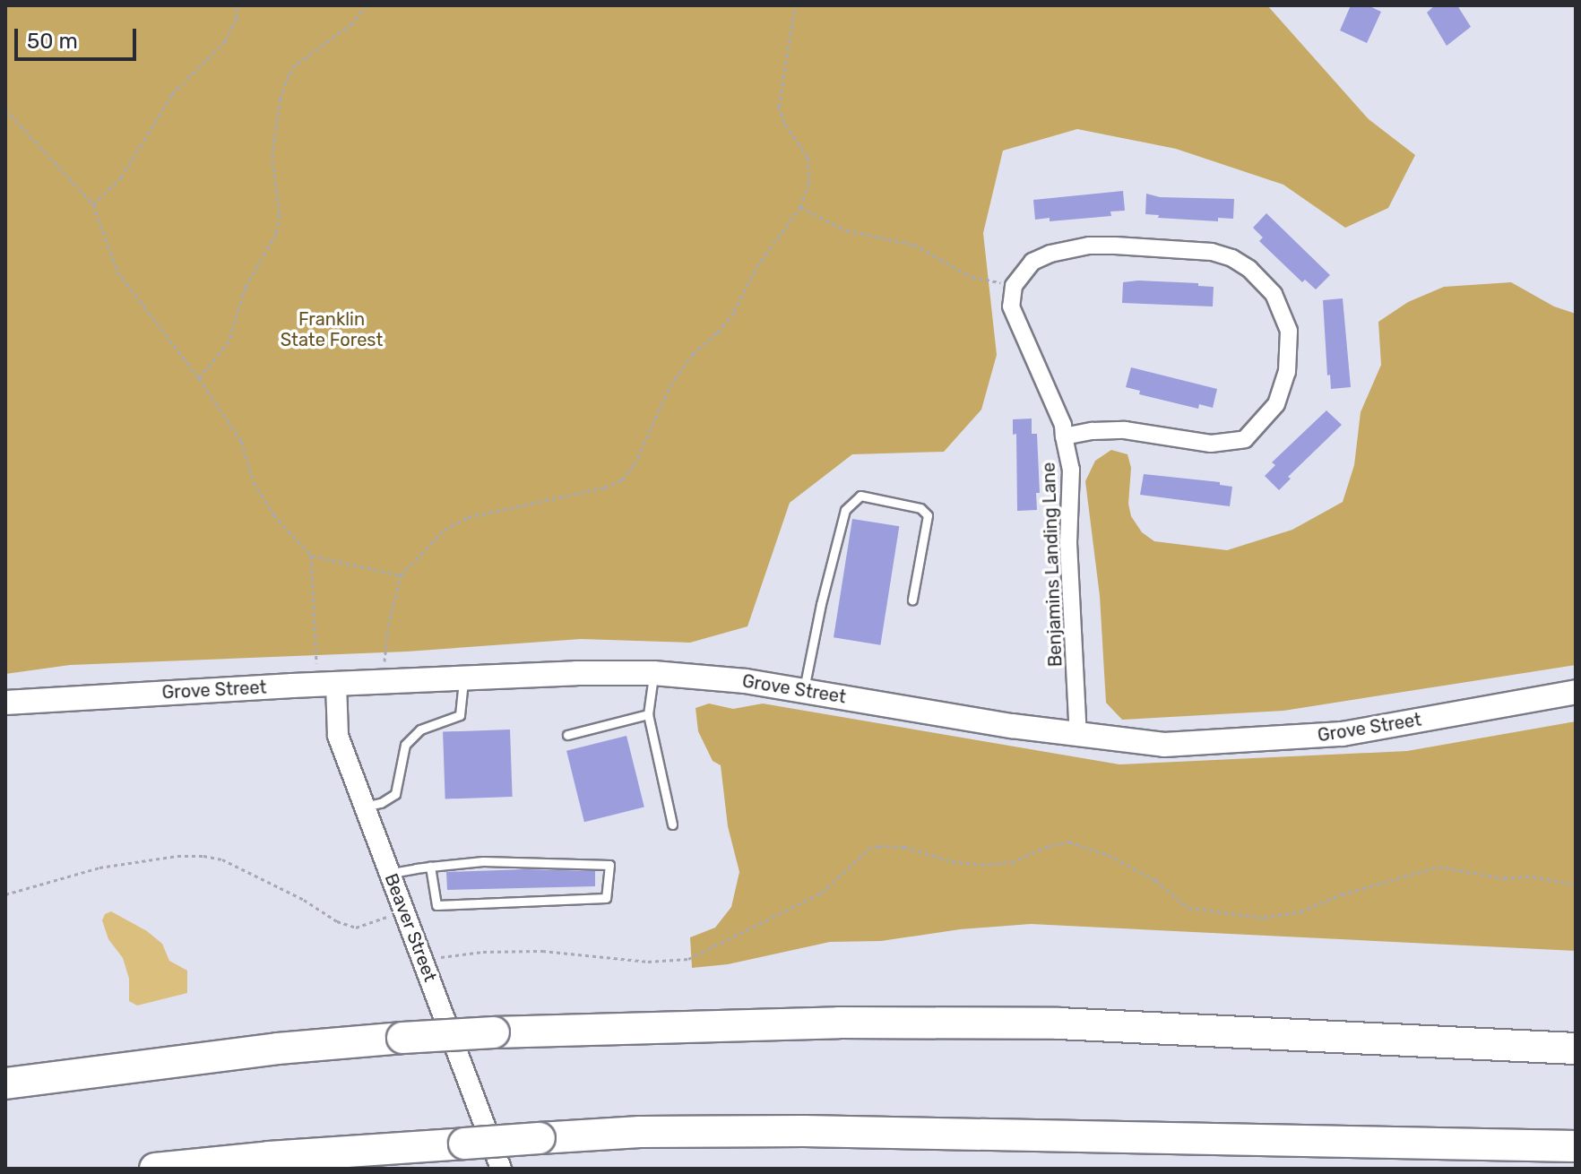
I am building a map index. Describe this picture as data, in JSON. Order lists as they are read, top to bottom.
{
  "streets": {
    "main road": ["Grove Street"],
    "street": ["Benjamins Landing Lane", "Beaver Street"]
  },
  "crossings": [
    ["Benjamins Landing Lane", "Grove Street"],
    ["Grove Street", "Beaver Street"]
  ],
  "parks": ["Franklin State Forest"],
  "scale_bar": "50 m"
}
